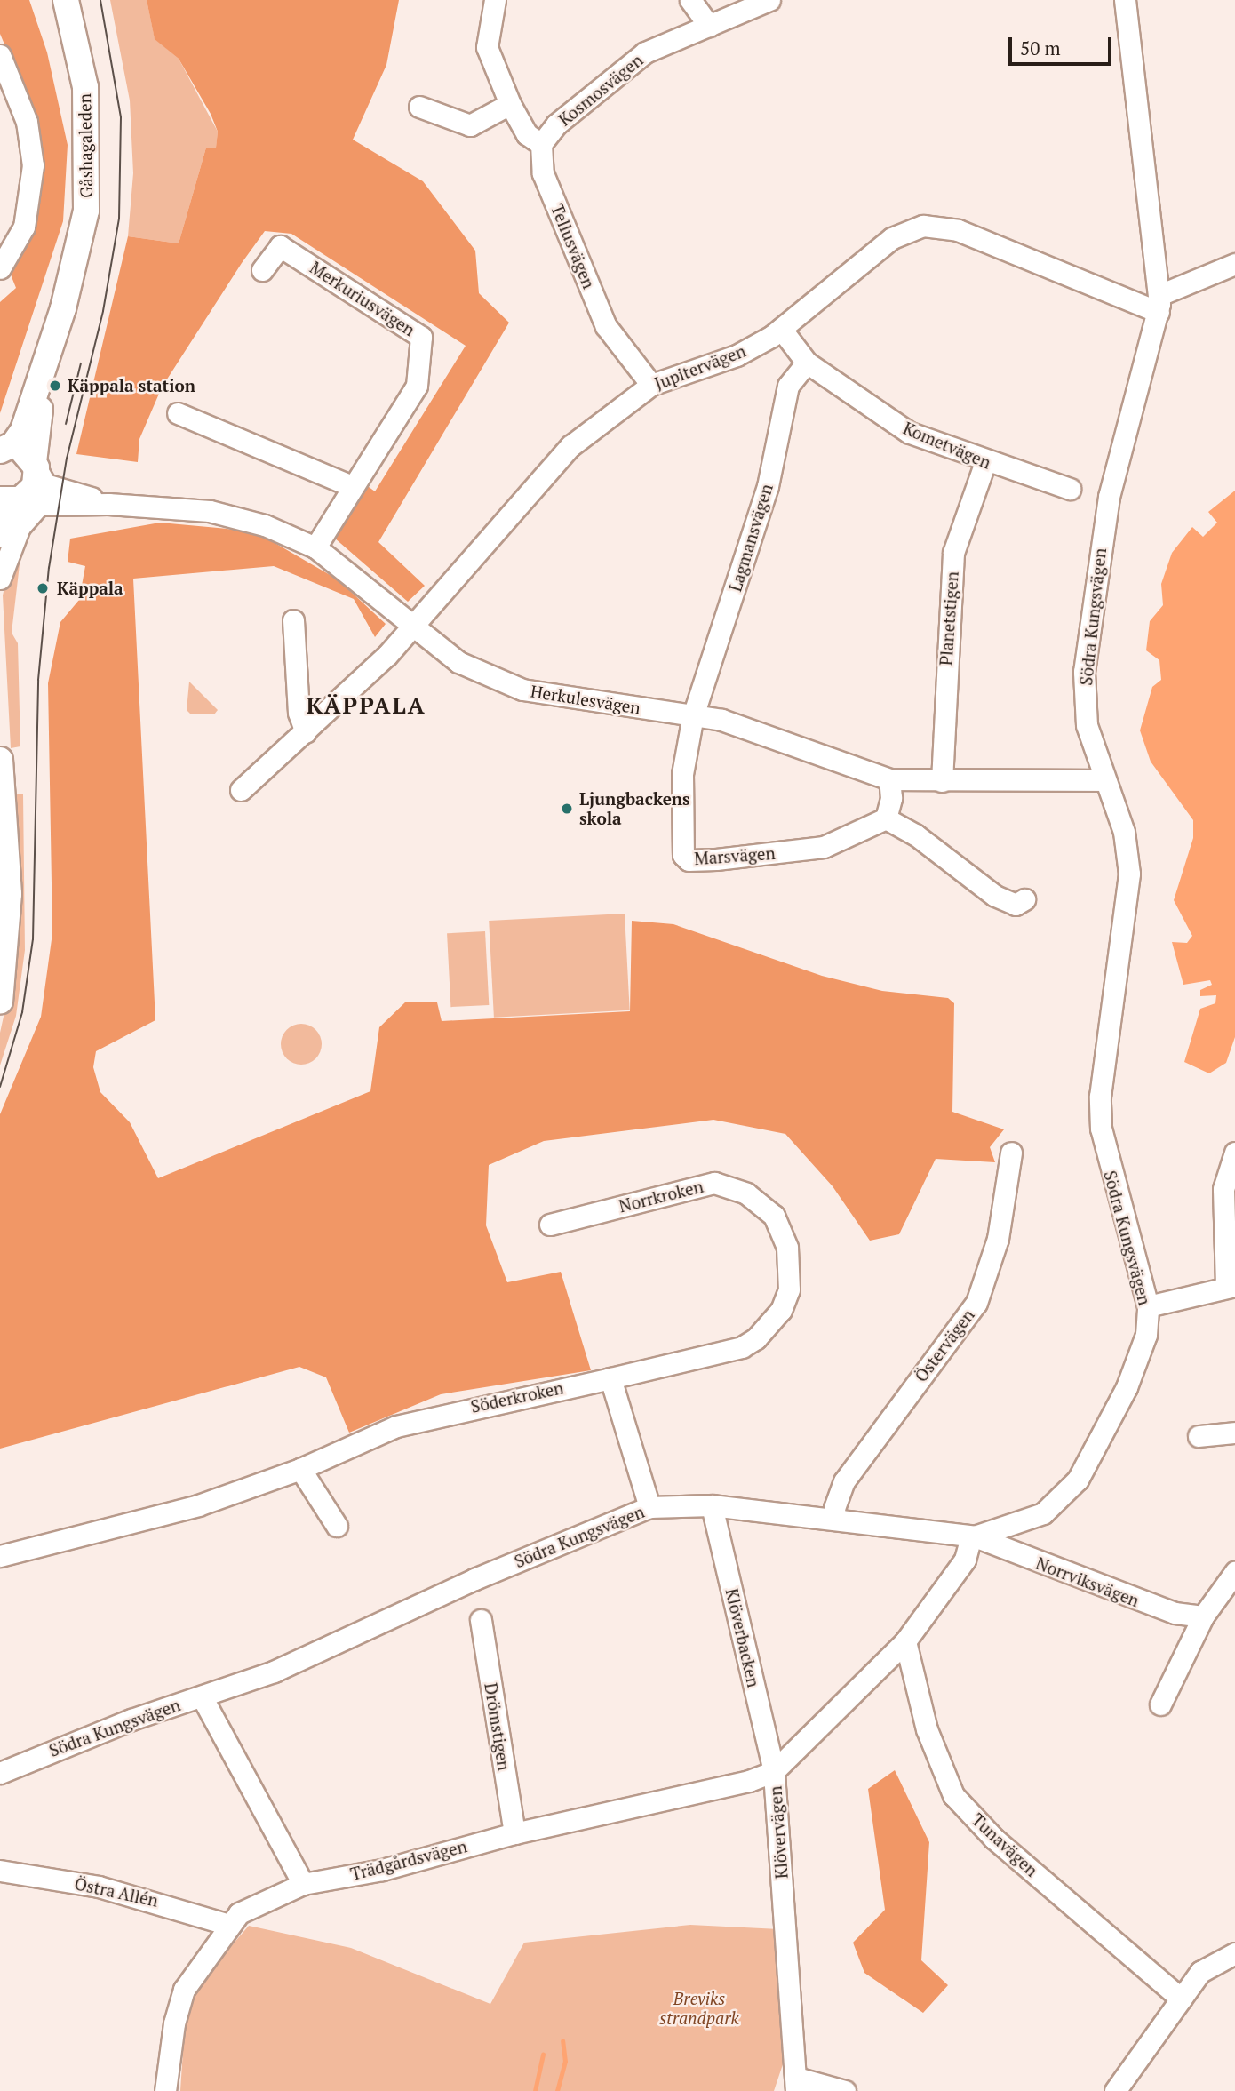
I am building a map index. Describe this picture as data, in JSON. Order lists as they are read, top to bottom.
{
  "streets": {
    "main road": ["Gåshagaleden"],
    "street": [
      "Kosmosvägen",
      "Tellusvägen",
      "Merkuriusvägen",
      "Jupitervägen",
      "Kometvägen",
      "Lagmansvägen",
      "Södra Kungsvägen",
      "Planetstigen",
      "Herkulesvägen",
      "Marsvägen",
      "Norrkroken",
      "Östervägen",
      "Söderkroken",
      "Norrviksvägen",
      "Klöverbacken",
      "Drömstigen",
      "Klövervägen",
      "Tunavägen",
      "Trädgårdsvägen",
      "Östra Allén"
    ]
  },
  "crossings": [
    ["Kosmosvägen", "Tellusvägen"],
    ["Gåshagaleden", "Herkulesvägen"],
    ["Tellusvägen", "Jupitervägen"],
    ["Merkuriusvägen", "Herkulesvägen"],
    ["Jupitervägen", "Kometvägen"],
    ["Jupitervägen", "Södra Kungsvägen"],
    ["Jupitervägen", "Herkulesvägen"],
    ["Kometvägen", "Lagmansvägen"],
    ["Kometvägen", "Planetstigen"],
    ["Lagmansvägen", "Herkulesvägen"],
    ["Lagmansvägen", "Marsvägen"],
    ["Södra Kungsvägen", "Herkulesvägen"],
    ["Södra Kungsvägen", "Östervägen"],
    ["Södra Kungsvägen", "Norrviksvägen"],
    ["Södra Kungsvägen", "Klöverbacken"],
    ["Södra Kungsvägen", "Klövervägen"],
    ["Planetstigen", "Herkulesvägen"],
    ["Herkulesvägen", "Marsvägen"],
    ["Norrkroken", "Söderkroken"],
    ["Norrviksvägen", "Klövervägen"],
    ["Klöverbacken", "Klövervägen"],
    ["Klöverbacken", "Trädgårdsvägen"],
    ["Drömstigen", "Trädgårdsvägen"],
    ["Klövervägen", "Tunavägen"],
    ["Klövervägen", "Trädgårdsvägen"],
    ["Trädgårdsvägen", "Östra Allén"]
  ],
  "districts": ["KÄPPALA"],
  "parks": ["Breviks strandpark"],
  "places": ["Käppala station", "Käppala", "Ljungbackens skola"],
  "scale_bar": "50 m"
}
